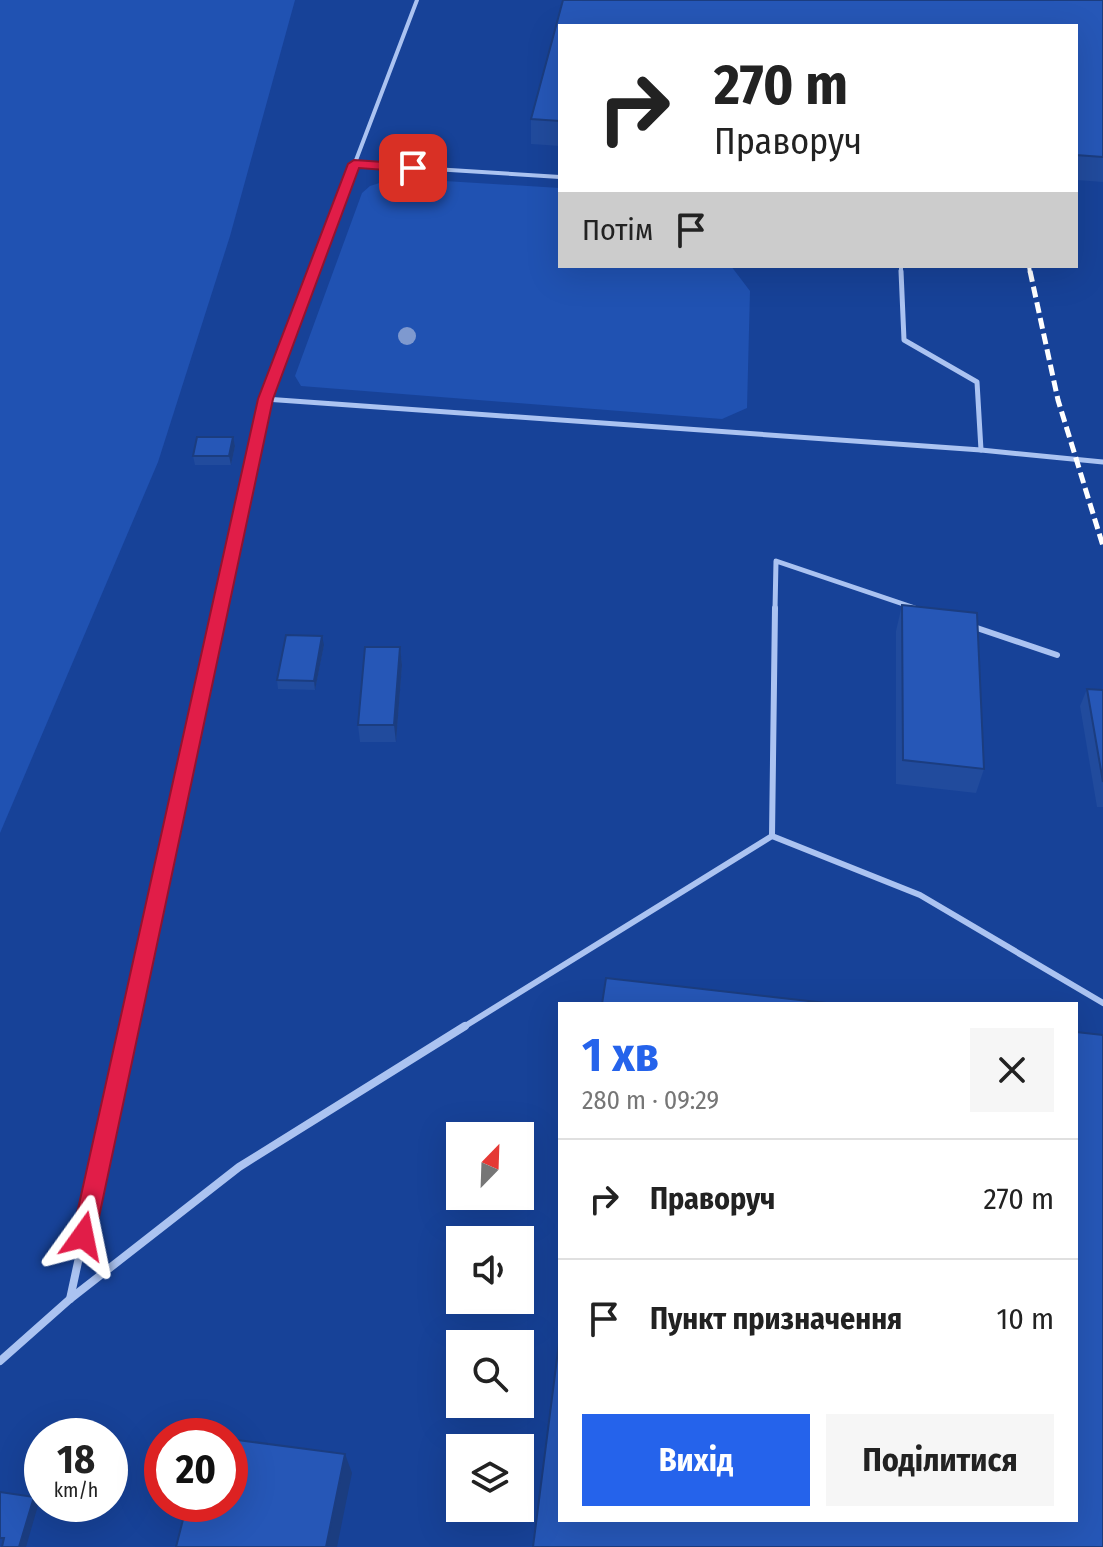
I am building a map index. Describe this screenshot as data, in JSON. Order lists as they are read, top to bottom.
{
  "north": "top right",
  "page": {
    "turn": ["270 m", "Праворуч"],
    "then": "Потім",
    "heading": ["1 хв", "280 m · 09:29"],
    "list": [
      {
        "name": "Праворуч",
        "value": "270 m"
      },
      {
        "name": "Пункт призначення",
        "value": "10 m"
      }
    ],
    "buttons": ["Вихід", "Поділитися"],
    "speed": "18 km/h",
    "limit": "20"
  }
}
